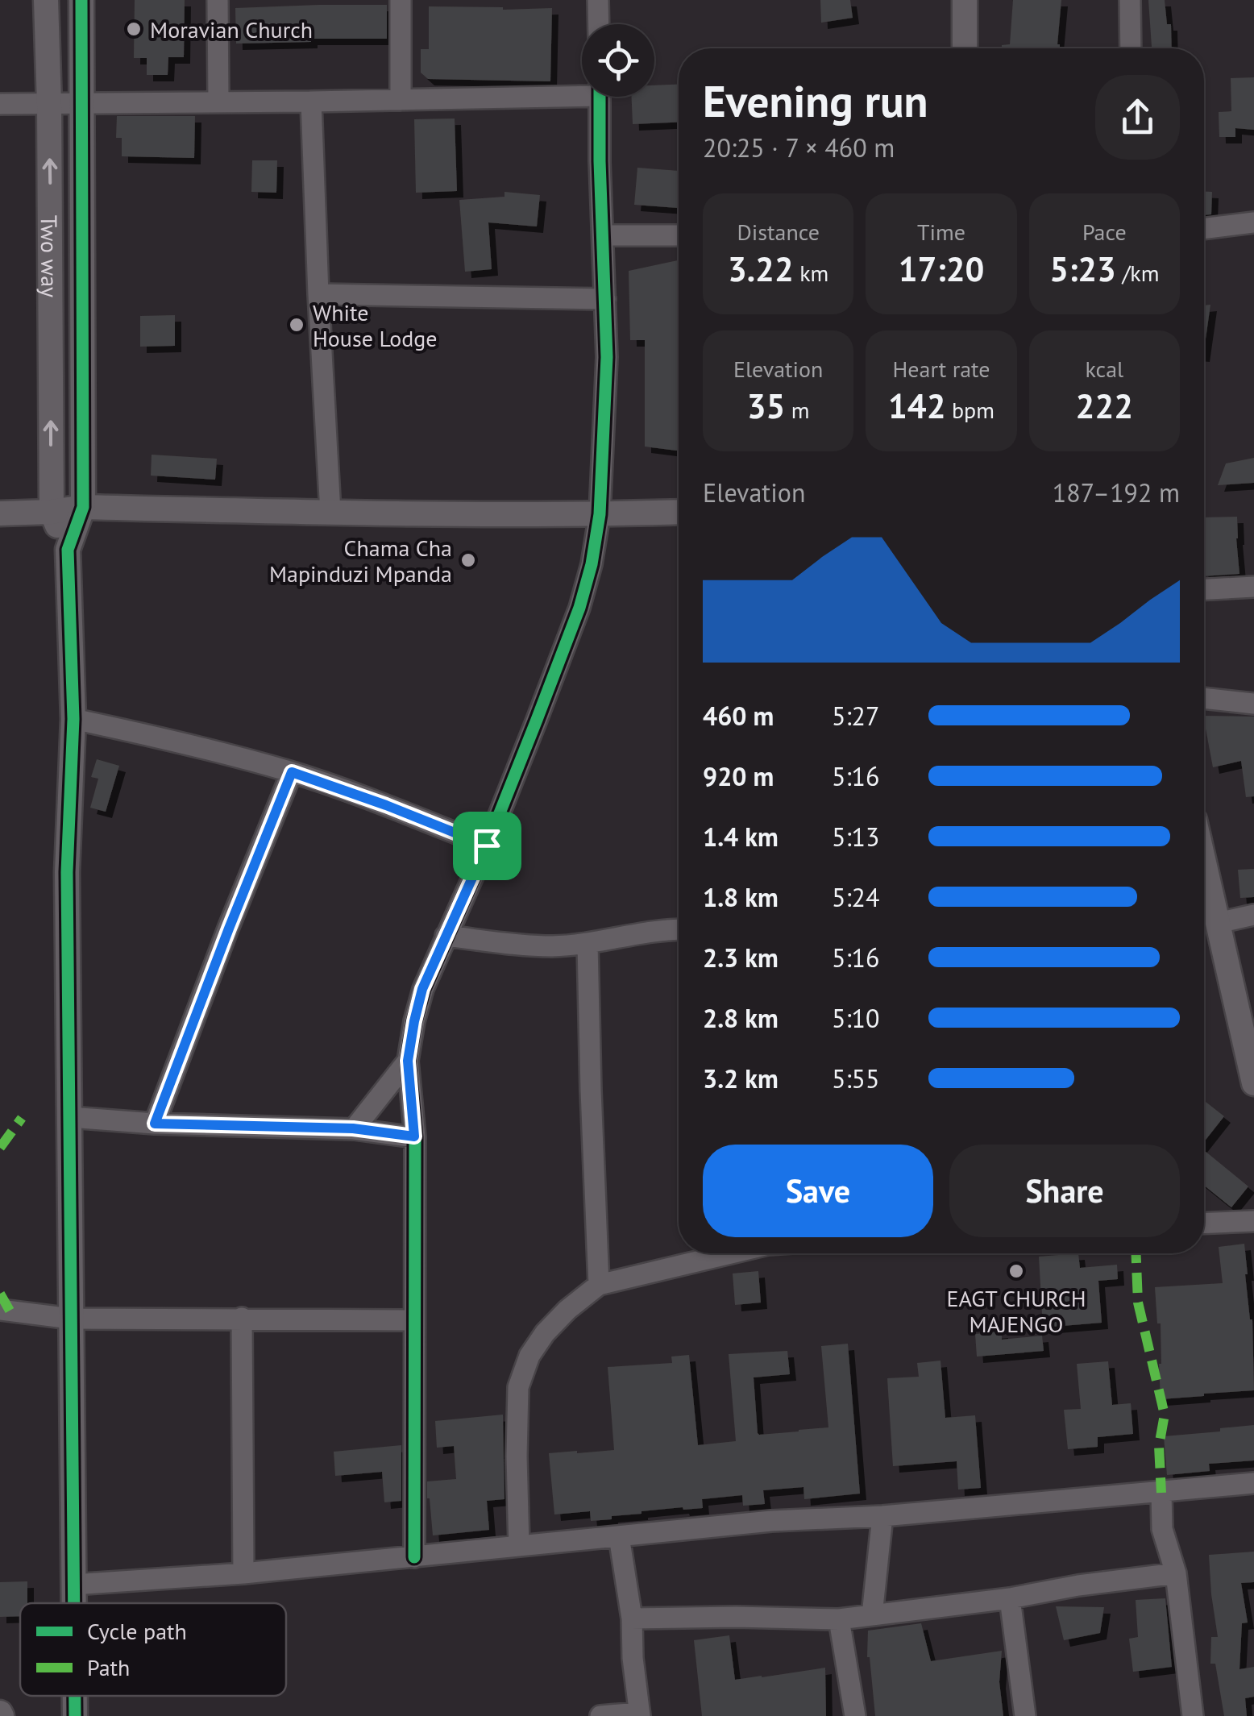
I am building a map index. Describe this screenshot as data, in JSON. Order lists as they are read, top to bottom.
{
  "streets": {
    "street": ["Two way"]
  },
  "places": [
    "Moravian Church",
    "White House Lodge",
    "Chama Cha Mapinduzi Mpanda",
    "EAGT CHURCH MAJENGO"
  ],
  "legend": ["Cycle path", "Path"],
  "page": {
    "heading": ["Evening run", "20:25 · 7 × 460 m"],
    "stats": [
      ["Distance", "3.22 km"],
      ["Time", "17:20"],
      ["Pace", "5:23 /km"],
      ["Elevation", "35 m"],
      ["Heart rate", "142 bpm"],
      ["kcal", "222"]
    ],
    "chart": ["Elevation", "187–192 m"],
    "list": [
      {
        "name": "460 m",
        "note": "5:27"
      },
      {
        "name": "920 m",
        "note": "5:16"
      },
      {
        "name": "1.4 km",
        "note": "5:13"
      },
      {
        "name": "1.8 km",
        "note": "5:24"
      },
      {
        "name": "2.3 km",
        "note": "5:16"
      },
      {
        "name": "2.8 km",
        "note": "5:10"
      },
      {
        "name": "3.2 km",
        "note": "5:55"
      }
    ],
    "buttons": ["Save", "Share"]
  }
}
